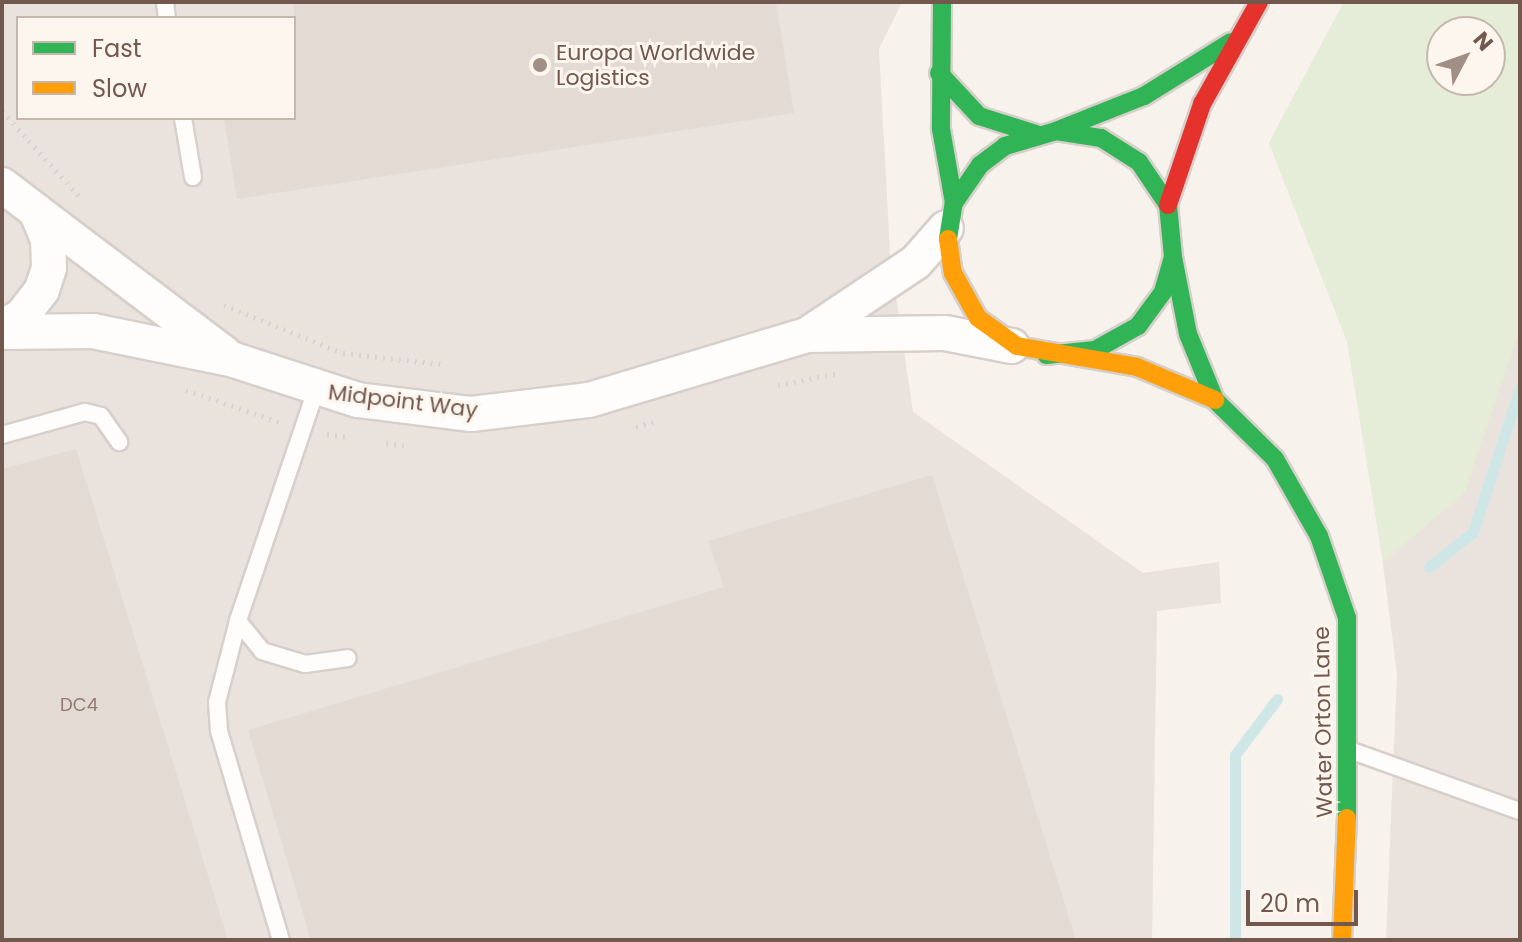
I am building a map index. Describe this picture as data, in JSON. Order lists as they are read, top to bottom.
{
  "streets": {
    "street": ["Midpoint Way", "Water Orton Lane"]
  },
  "crossings": [
    ["Midpoint Way", "Water Orton Lane"]
  ],
  "places": ["Europa Worldwide Logistics"],
  "house_numbers": ["DC4"],
  "legend": ["Fast", "Slow"],
  "scale_bar": "20 m",
  "north": "top right"
}
